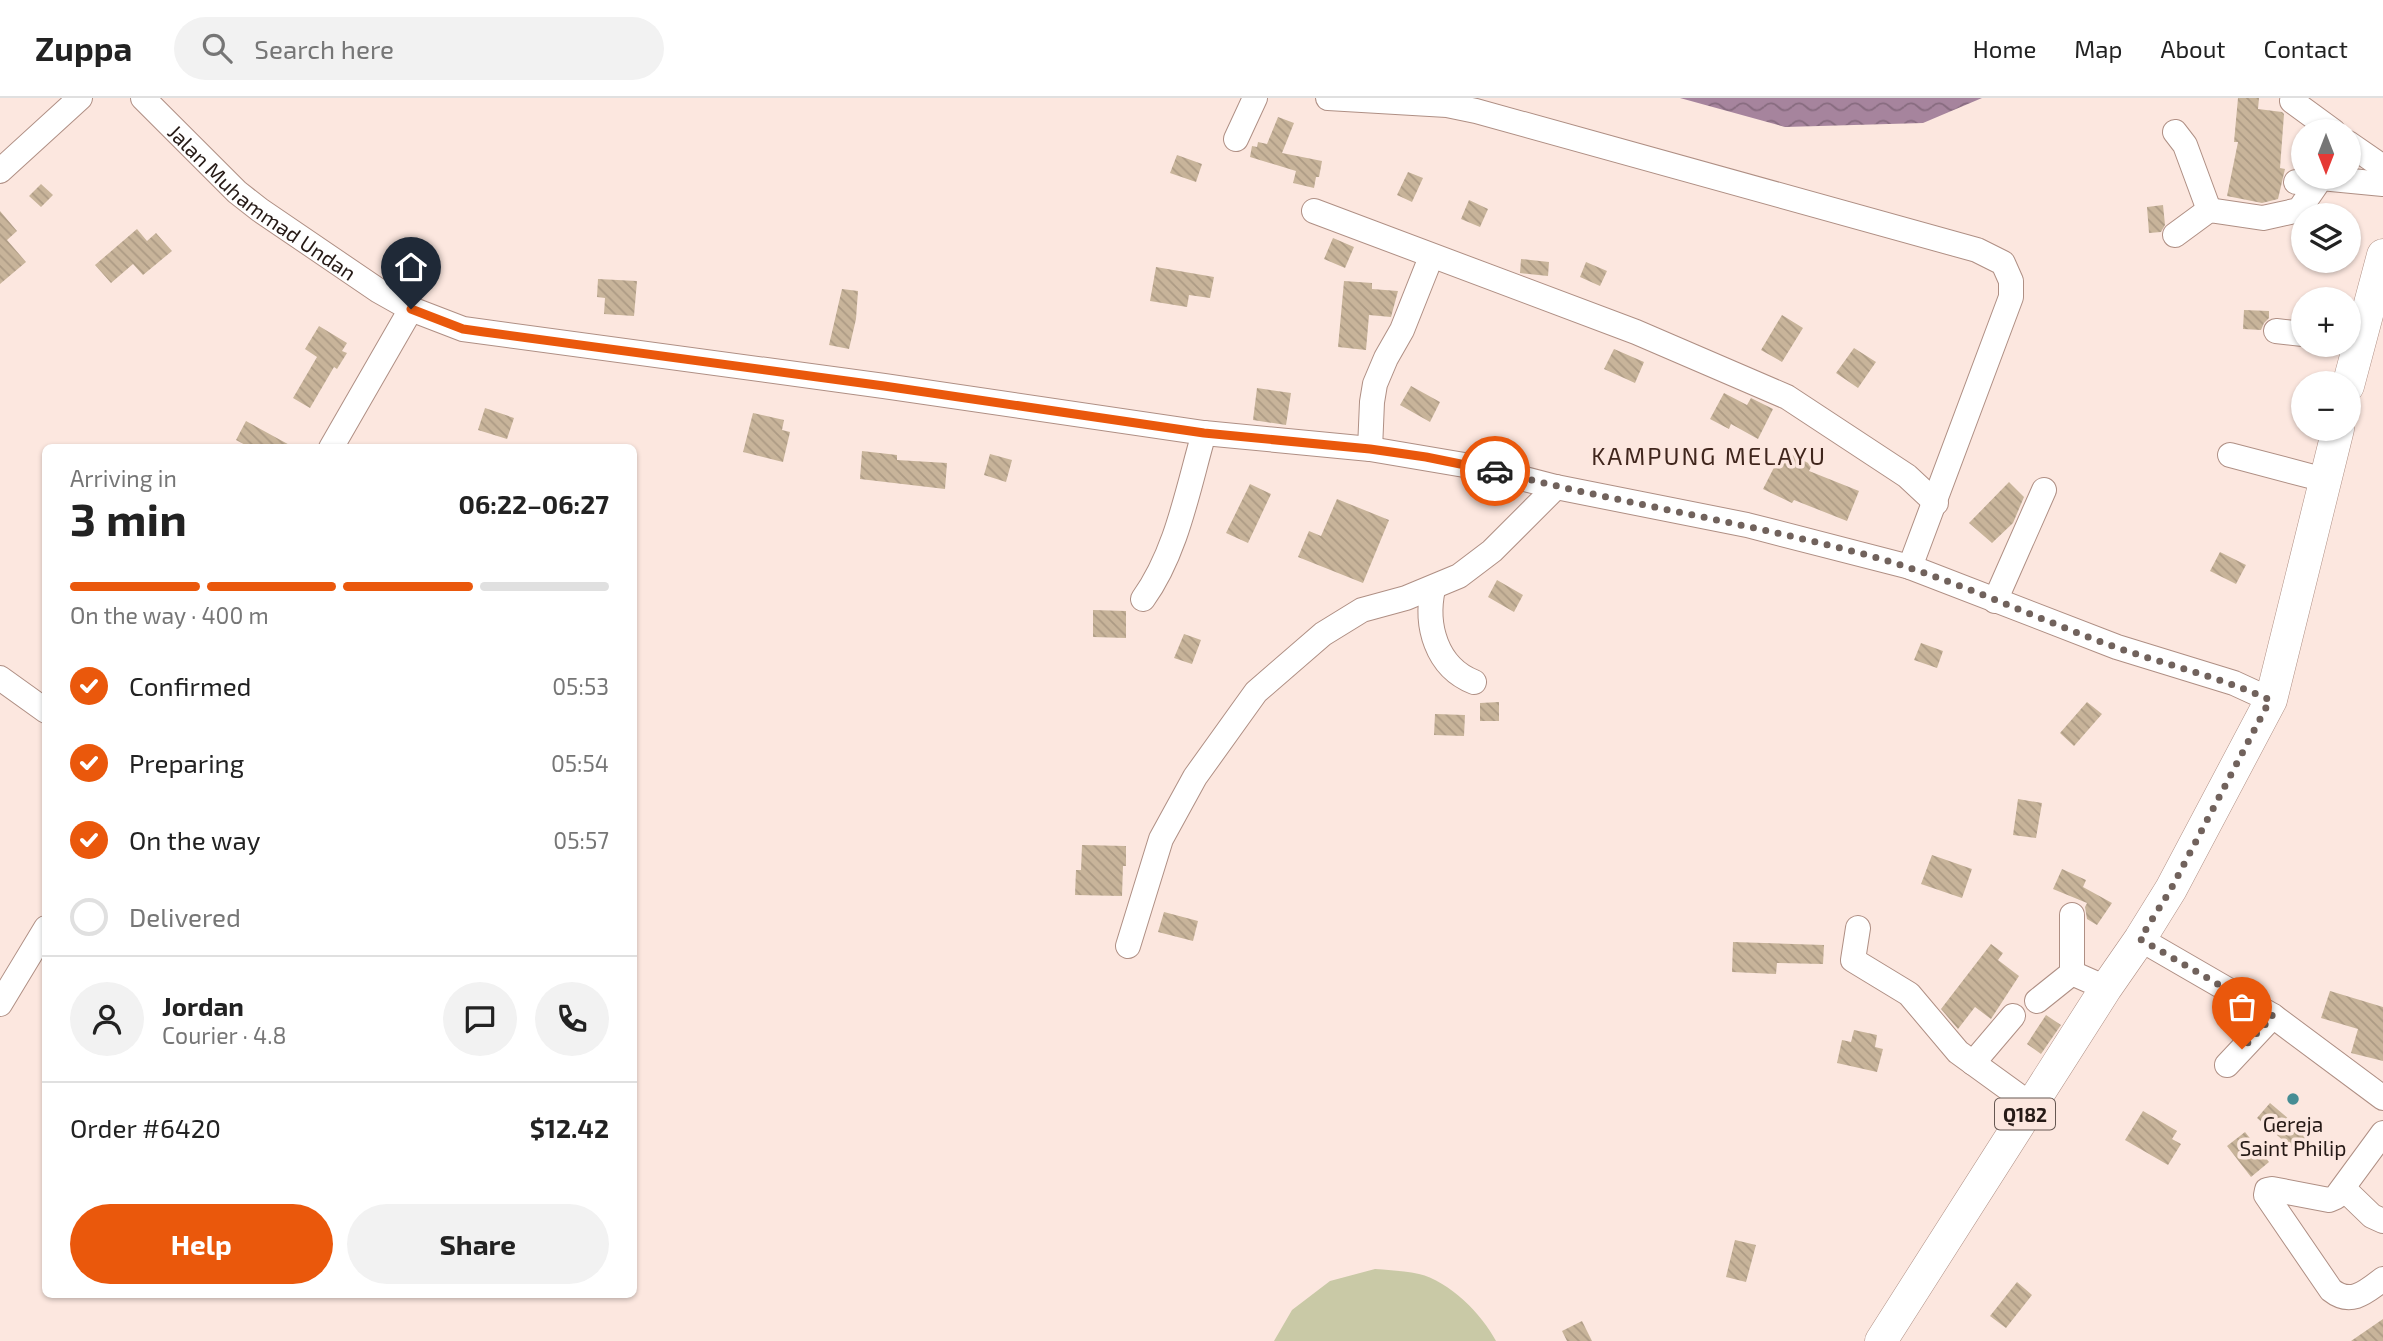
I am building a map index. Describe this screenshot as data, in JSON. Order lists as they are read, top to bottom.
{
  "streets": {
    "main road": ["Q182"],
    "street": ["Jalan Muhammad Undan"]
  },
  "crossings": [
    ["Jalan Muhammad Undan", "Q182"]
  ],
  "districts": ["KAMPUNG MELAYU"],
  "places": ["Gereja Saint Philip"],
  "north": "bottom",
  "page": {
    "header": "Zuppa",
    "search": "Search here",
    "nav": [
      "Home",
      "Map",
      "About",
      "Contact"
    ],
    "map_buttons": ["+", "−"],
    "heading": ["3 min", "Arriving in", "06:22–06:27"],
    "panel": [
      "Jordan",
      "Courier · 4.8",
      "Order #6420",
      "$12.42"
    ],
    "bar": "On the way · 400 m",
    "list": [
      ["Confirmed", "05:53"],
      ["Preparing", "05:54"],
      ["On the way", "05:57"],
      "Delivered"
    ],
    "buttons": ["Help", "Share"]
  }
}
